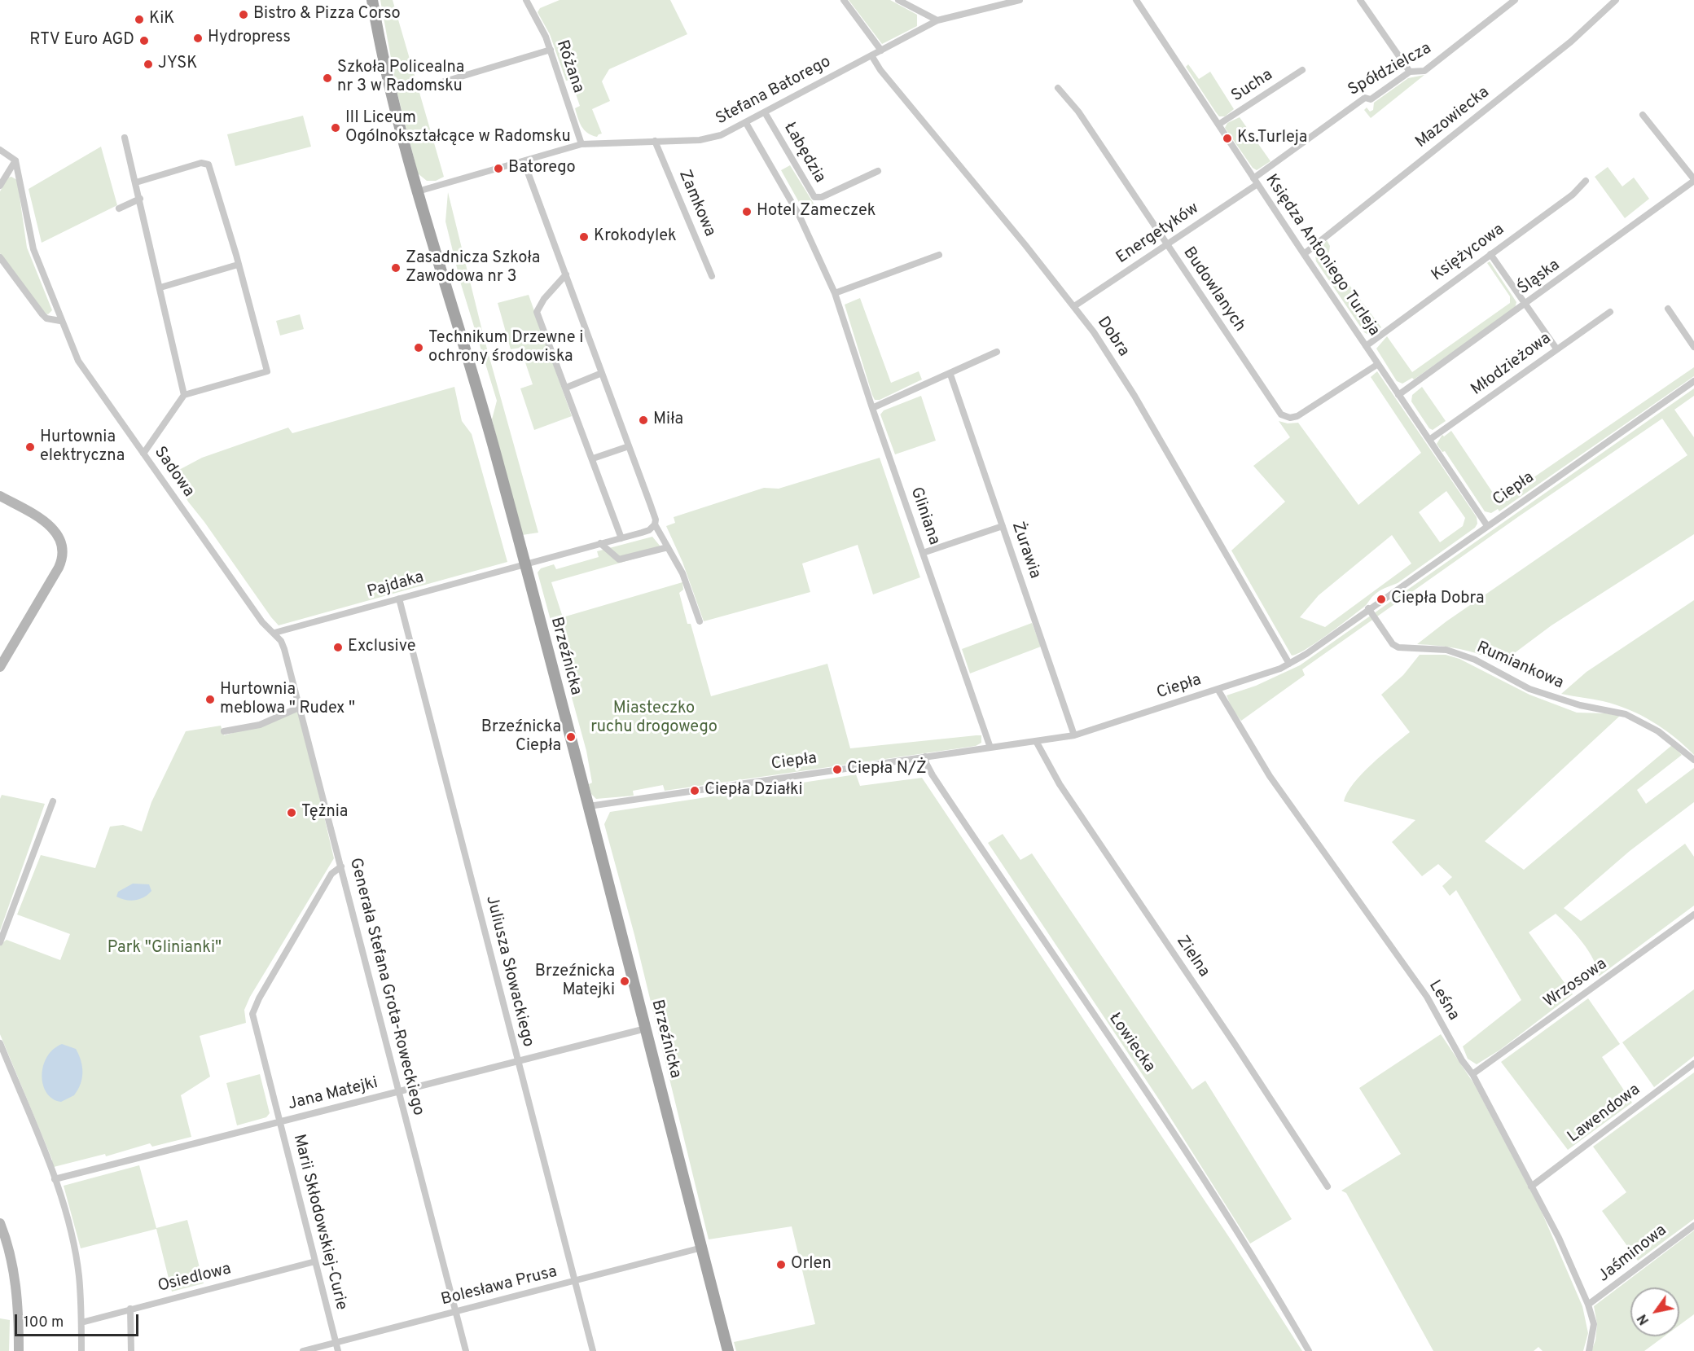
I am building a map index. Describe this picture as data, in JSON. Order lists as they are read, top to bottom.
{
  "streets": {
    "main road": ["Brzeźnicka"],
    "street": [
      "Różana",
      "Spółdzielcza",
      "Sucha",
      "Stefana Batorego",
      "Mazowiecka",
      "Łabędzia",
      "Zamkowa",
      "Energetyków",
      "Księżycowa",
      "Księdza Antoniego Turleja",
      "Śląska",
      "Budowlanych",
      "Dobra",
      "Młodzieżowa",
      "Sadowa",
      "Ciepła",
      "Gliniana",
      "Żurawia",
      "Pajdaka",
      "Rumiankowa",
      "Zielna",
      "Juliusza Słowackiego",
      "Wrzosowa",
      "Generała Stefana Grota-Roweckiego",
      "Leśna",
      "Łowiecka",
      "Jana Matejki",
      "Lawendowa",
      "Marii Skłodowskiej-Curie",
      "Jaśminowa",
      "Osiedlowa",
      "Bolesława Prusa"
    ]
  },
  "crossings": [
    ["Różana", "Stefana Batorego"],
    ["Spółdzielcza", "Energetyków"],
    ["Spółdzielcza", "Księdza Antoniego Turleja"],
    ["Sucha", "Księdza Antoniego Turleja"],
    ["Stefana Batorego", "Łabędzia"],
    ["Stefana Batorego", "Zamkowa"],
    ["Stefana Batorego", "Dobra"],
    ["Stefana Batorego", "Gliniana"],
    ["Stefana Batorego", "Brzeźnicka"],
    ["Mazowiecka", "Księdza Antoniego Turleja"],
    ["Energetyków", "Księdza Antoniego Turleja"],
    ["Energetyków", "Budowlanych"],
    ["Energetyków", "Dobra"],
    ["Księżycowa", "Księdza Antoniego Turleja"],
    ["Księdza Antoniego Turleja", "Śląska"],
    ["Księdza Antoniego Turleja", "Budowlanych"],
    ["Księdza Antoniego Turleja", "Młodzieżowa"],
    ["Księdza Antoniego Turleja", "Ciepła"],
    ["Dobra", "Ciepła"],
    ["Sadowa", "Pajdaka"],
    ["Sadowa", "Generała Stefana Grota-Roweckiego"],
    ["Ciepła", "Gliniana"],
    ["Ciepła", "Żurawia"],
    ["Ciepła", "Brzeźnicka"],
    ["Ciepła", "Rumiankowa"],
    ["Ciepła", "Zielna"],
    ["Ciepła", "Leśna"],
    ["Ciepła", "Łowiecka"],
    ["Pajdaka", "Brzeźnicka"],
    ["Pajdaka", "Juliusza Słowackiego"],
    ["Pajdaka", "Generała Stefana Grota-Roweckiego"],
    ["Brzeźnicka", "Jana Matejki"],
    ["Brzeźnicka", "Bolesława Prusa"],
    ["Juliusza Słowackiego", "Jana Matejki"],
    ["Juliusza Słowackiego", "Bolesława Prusa"],
    ["Wrzosowa", "Leśna"],
    ["Generała Stefana Grota-Roweckiego", "Jana Matejki"],
    ["Generała Stefana Grota-Roweckiego", "Marii Skłodowskiej-Curie"],
    ["Generała Stefana Grota-Roweckiego", "Bolesława Prusa"],
    ["Leśna", "Lawendowa"],
    ["Leśna", "Jaśminowa"],
    ["Jana Matejki", "Marii Skłodowskiej-Curie"],
    ["Marii Skłodowskiej-Curie", "Osiedlowa"],
    ["Marii Skłodowskiej-Curie", "Bolesława Prusa"]
  ],
  "parks": ["Miasteczko ruchu drogowego", "Park \"Glinianki\""],
  "places": [
    "Bistro & Pizza Corso",
    "KiK",
    "Hydropress",
    "RTV Euro AGD",
    "JYSK",
    "Szkoła Policealna nr 3 w Radomsku",
    "III Liceum Ogólnokształcące w Radomsku",
    "Ks.Turleja",
    "Batorego",
    "Hotel Zameczek",
    "Krokodylek",
    "Zasadnicza Szkoła Zawodowa nr 3",
    "Technikum Drzewne i ochrony środowiska",
    "Miła",
    "Hurtownia elektryczna",
    "Ciepła Dobra",
    "Exclusive",
    "Hurtownia meblowa \" Rudex \"",
    "Brzeźnicka Ciepła",
    "Ciepła N/Ż",
    "Ciepła Działki",
    "Tężnia",
    "Brzeźnicka Matejki",
    "Orlen"
  ],
  "scale_bar": "100 m",
  "north": "bottom left"
}
